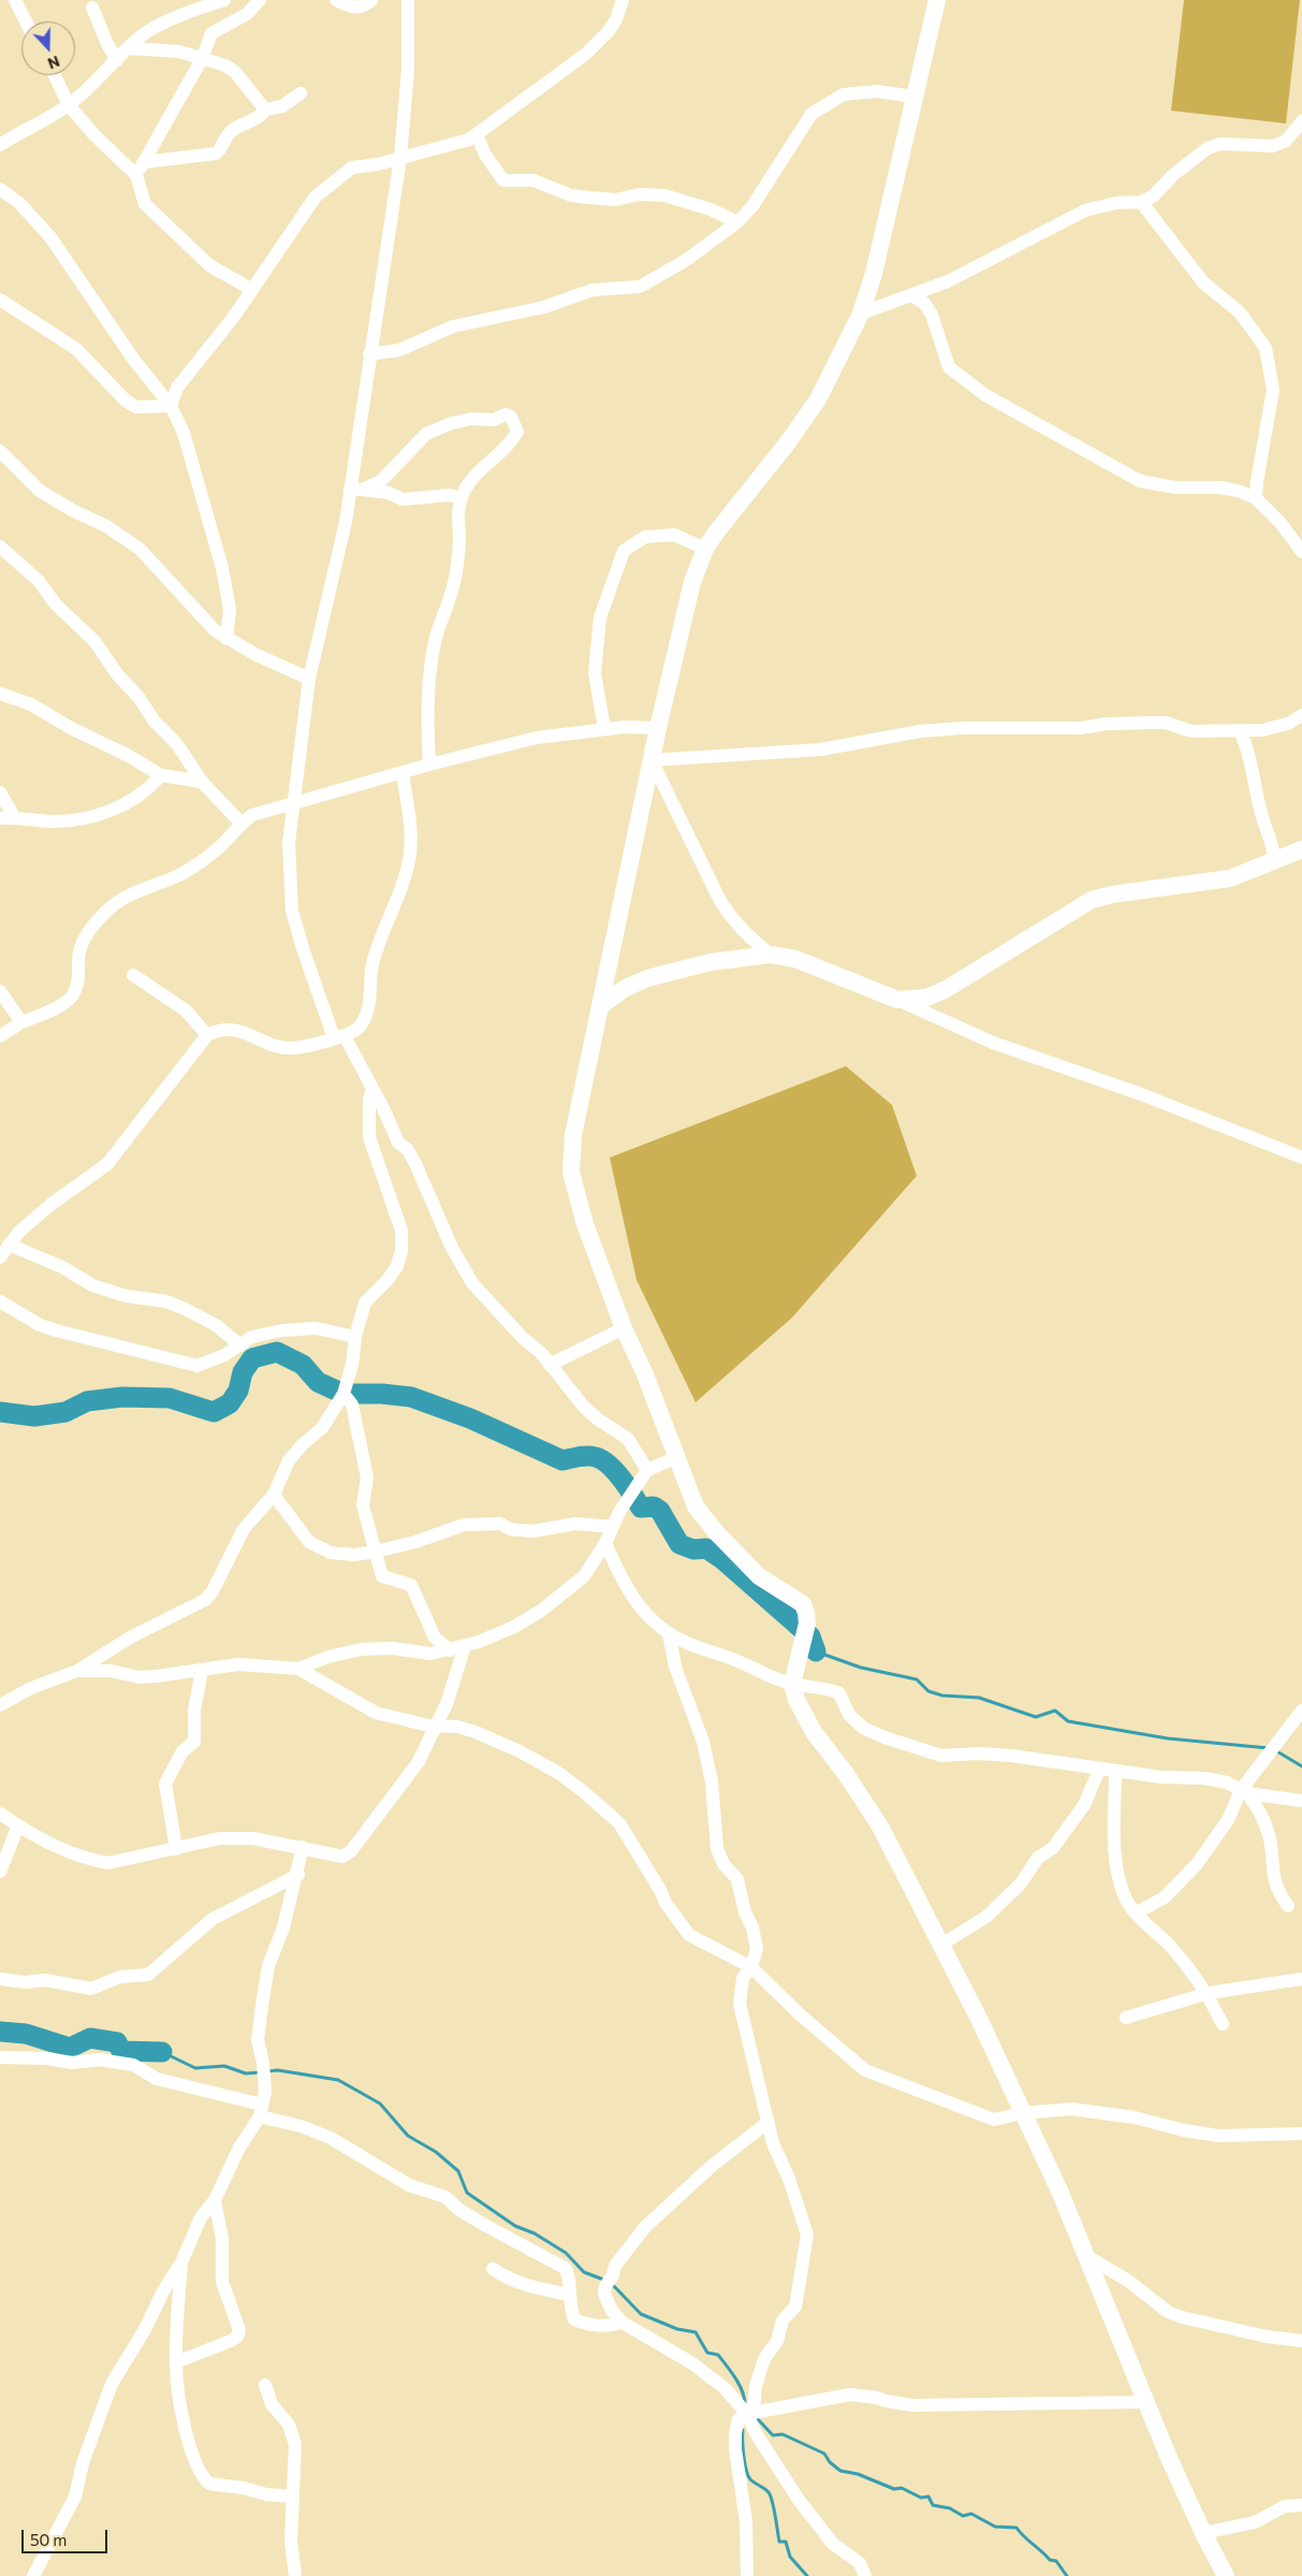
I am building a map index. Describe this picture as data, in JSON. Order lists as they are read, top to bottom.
{
  "scale_bar": "50 m",
  "north": "bottom"
}
